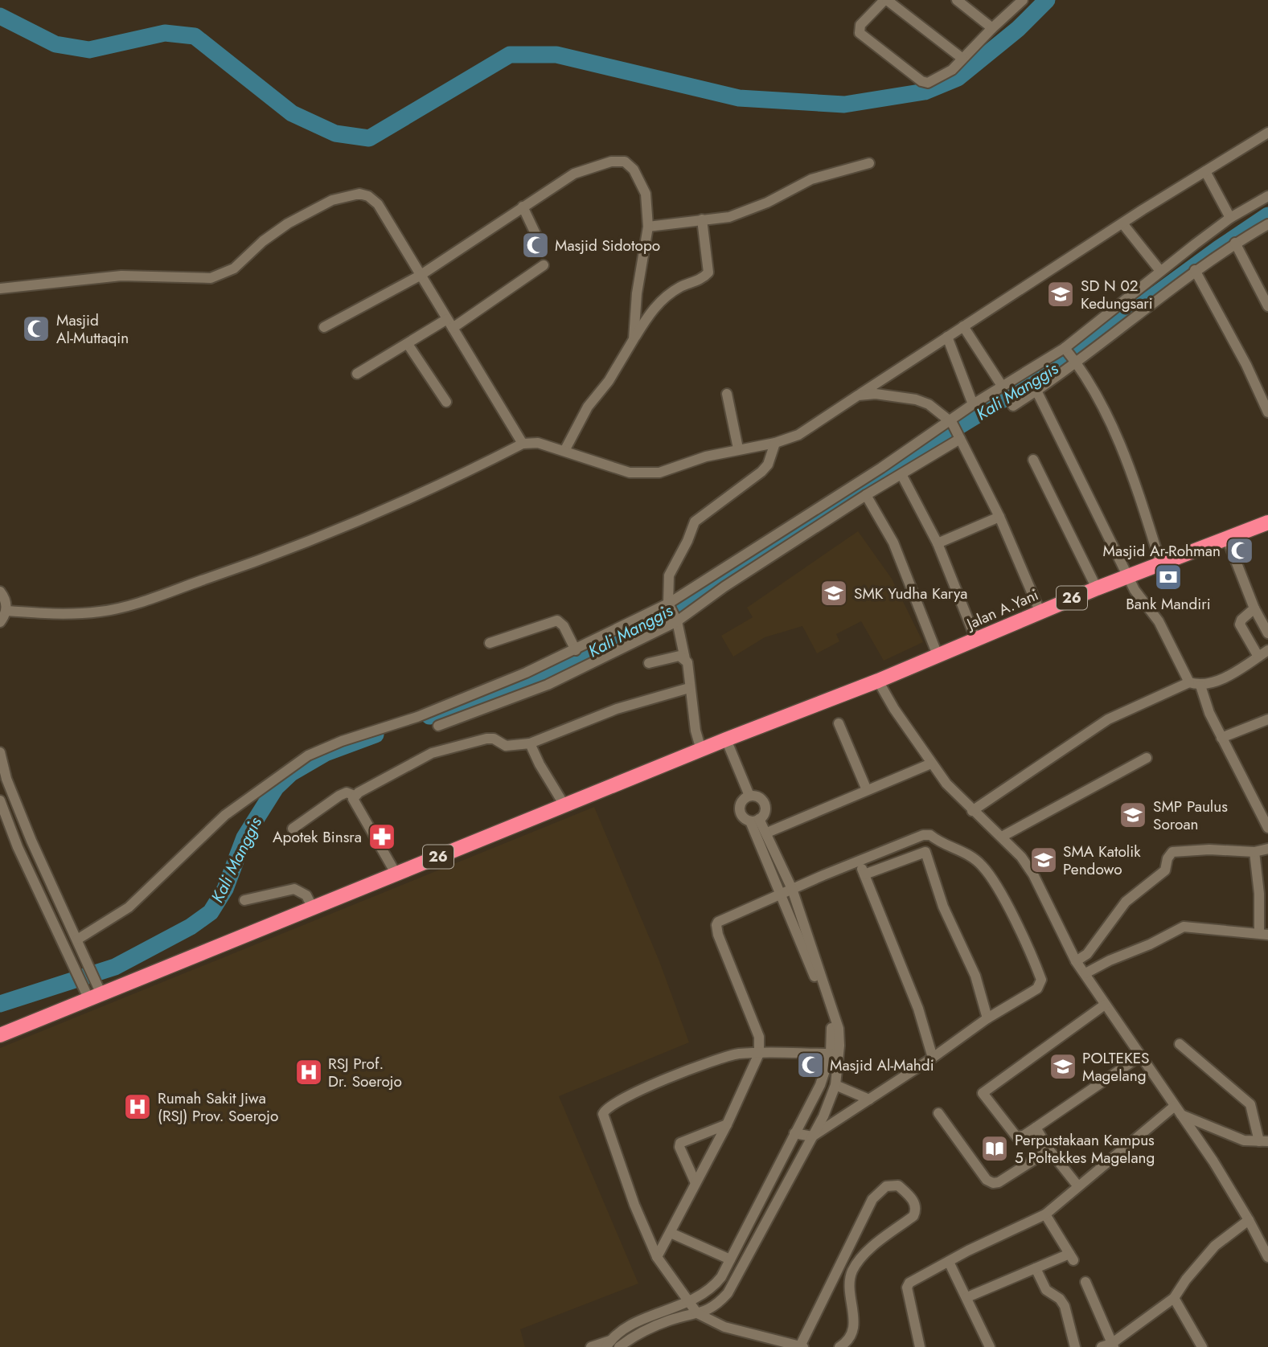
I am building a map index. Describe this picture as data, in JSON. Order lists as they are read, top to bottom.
{
  "streets": {
    "highway": ["26", "Jalan A.Yani"]
  },
  "crossings": [
    ["26", "Jalan A.Yani"]
  ],
  "water": ["Kali Manggis"],
  "places": {
    "mosque": [
      "Masjid Sidotopo",
      "Masjid Al-Muttaqin",
      "Masjid Ar-Rohman",
      "Masjid Al-Mahdi"
    ],
    "school or university": [
      "SD N 02 Kedungsari",
      "SMK Yudha Karya",
      "SMP Paulus Soroan",
      "SMA Katolik Pendowo",
      "POLTEKES Magelang"
    ],
    "bank": ["Bank Mandiri"],
    "pharmacy": ["Apotek Binsra"],
    "hospital": ["RSJ Prof. Dr. Soerojo", "Rumah Sakit Jiwa (RSJ) Prov. Soerojo"],
    "library": ["Perpustakaan Kampus 5 Poltekkes Magelang"]
  }
}
